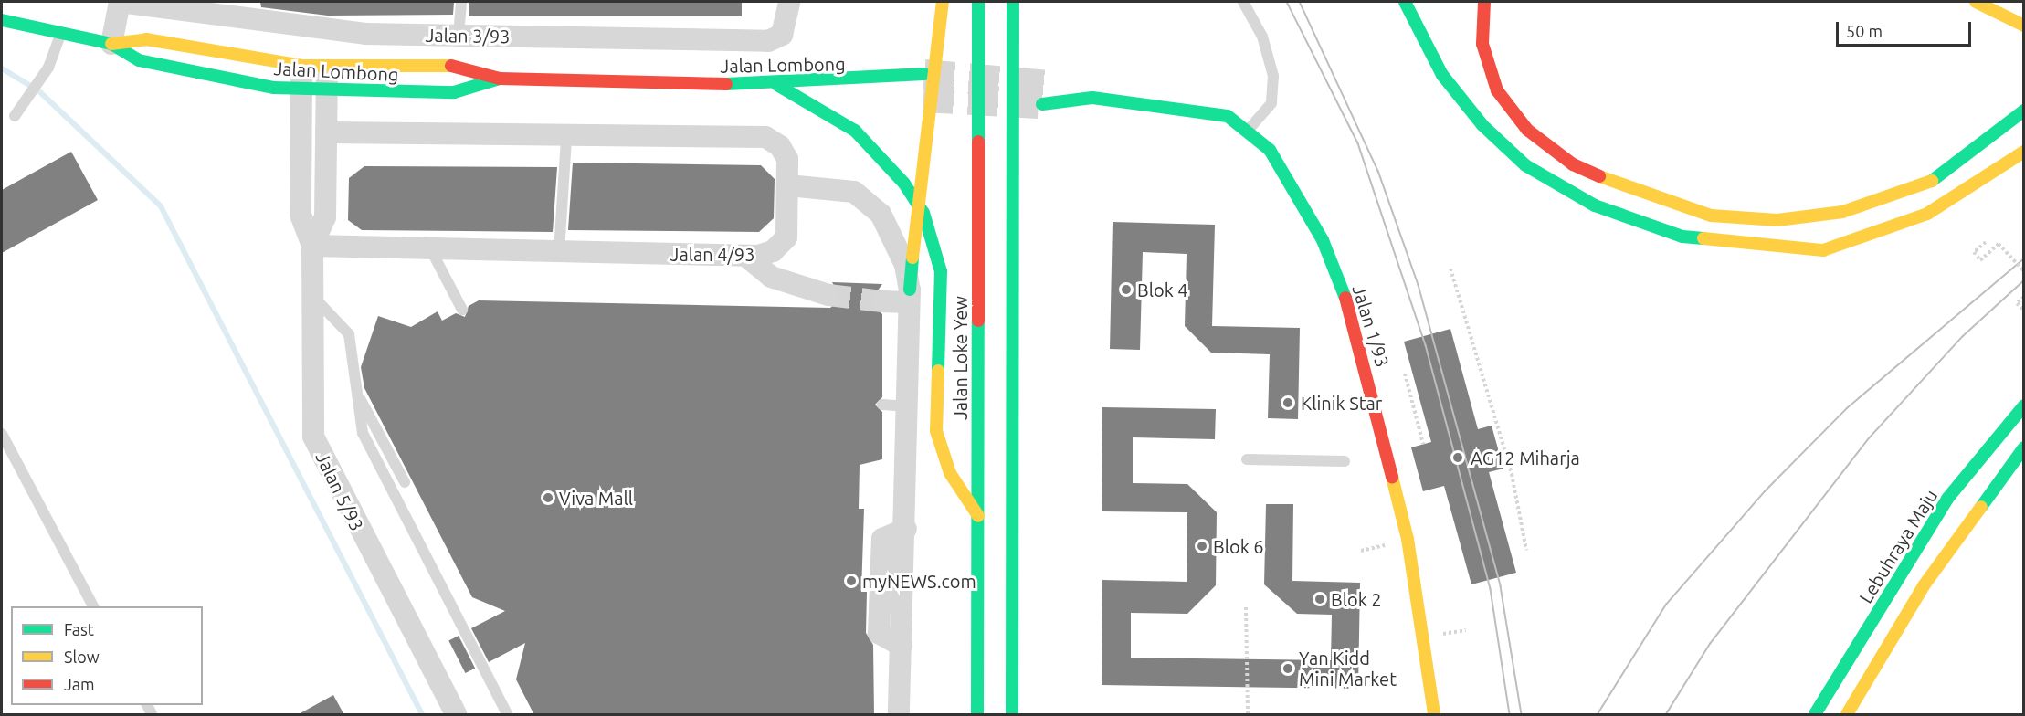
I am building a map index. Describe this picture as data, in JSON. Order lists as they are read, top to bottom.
{
  "streets": {
    "main road": [
      "Jalan Lombong",
      "Jalan 1/93",
      "Jalan Loke Yew",
      "Lebuhraya Maju"
    ],
    "street": ["Jalan 3/93", "Jalan 4/93", "Jalan 5/93"]
  },
  "crossings": [
    ["Jalan Lombong", "Jalan 5/93"],
    ["Jalan 4/93", "Jalan 5/93"]
  ],
  "places": [
    "Blok 4",
    "Klinik Star",
    "AG12 Miharja",
    "Viva Mall",
    "Blok 6",
    "myNEWS.com",
    "Blok 2",
    "Yan Kidd Mini Market"
  ],
  "legend": ["Fast", "Slow", "Jam"],
  "scale_bar": "50 m"
}
